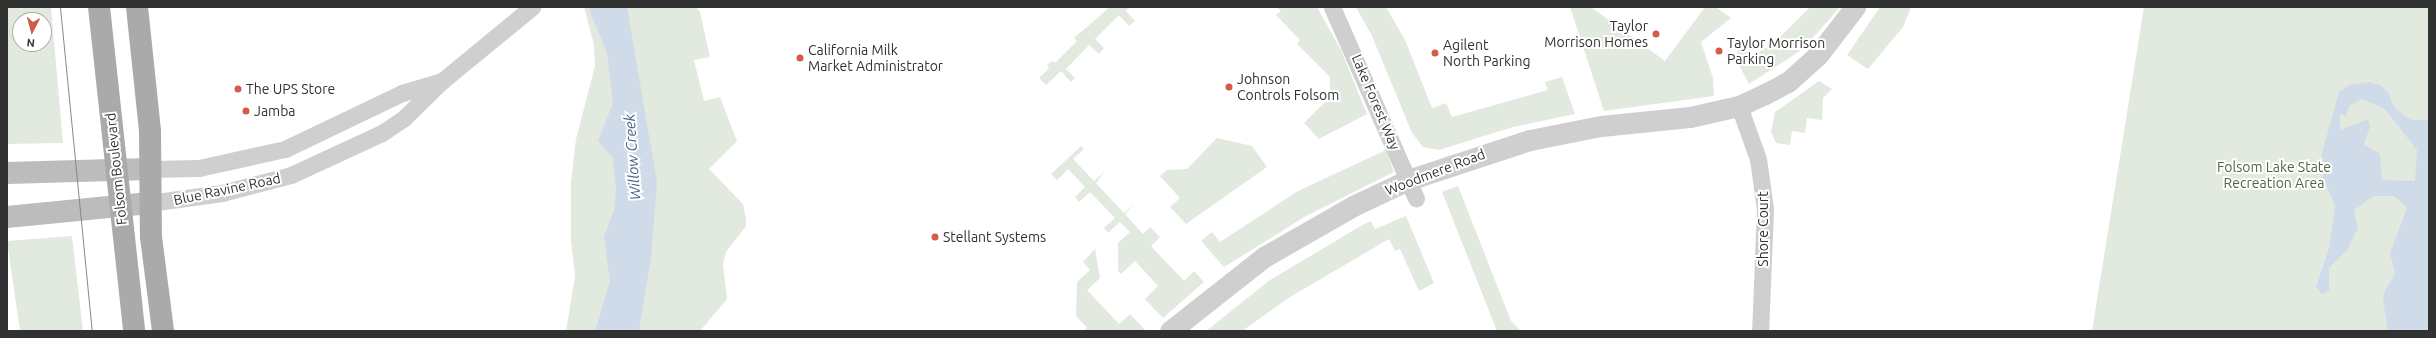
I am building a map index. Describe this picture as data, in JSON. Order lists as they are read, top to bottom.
{
  "streets": {
    "main road": ["Folsom Boulevard", "Blue Ravine Road"],
    "street": ["Lake Forest Way", "Woodmere Road", "Shore Court"]
  },
  "crossings": [
    ["Lake Forest Way", "Woodmere Road"],
    ["Folsom Boulevard", "Blue Ravine Road"],
    ["Woodmere Road", "Shore Court"]
  ],
  "water": ["Willow Creek"],
  "parks": ["Folsom Lake State Recreation Area"],
  "places": [
    "Taylor Morrison Homes",
    "Taylor Morrison Parking",
    "Agilent North Parking",
    "California Milk Market Administrator",
    "Johnson Controls Folsom",
    "The UPS Store",
    "Jamba",
    "Stellant Systems"
  ],
  "north": "bottom"
}
